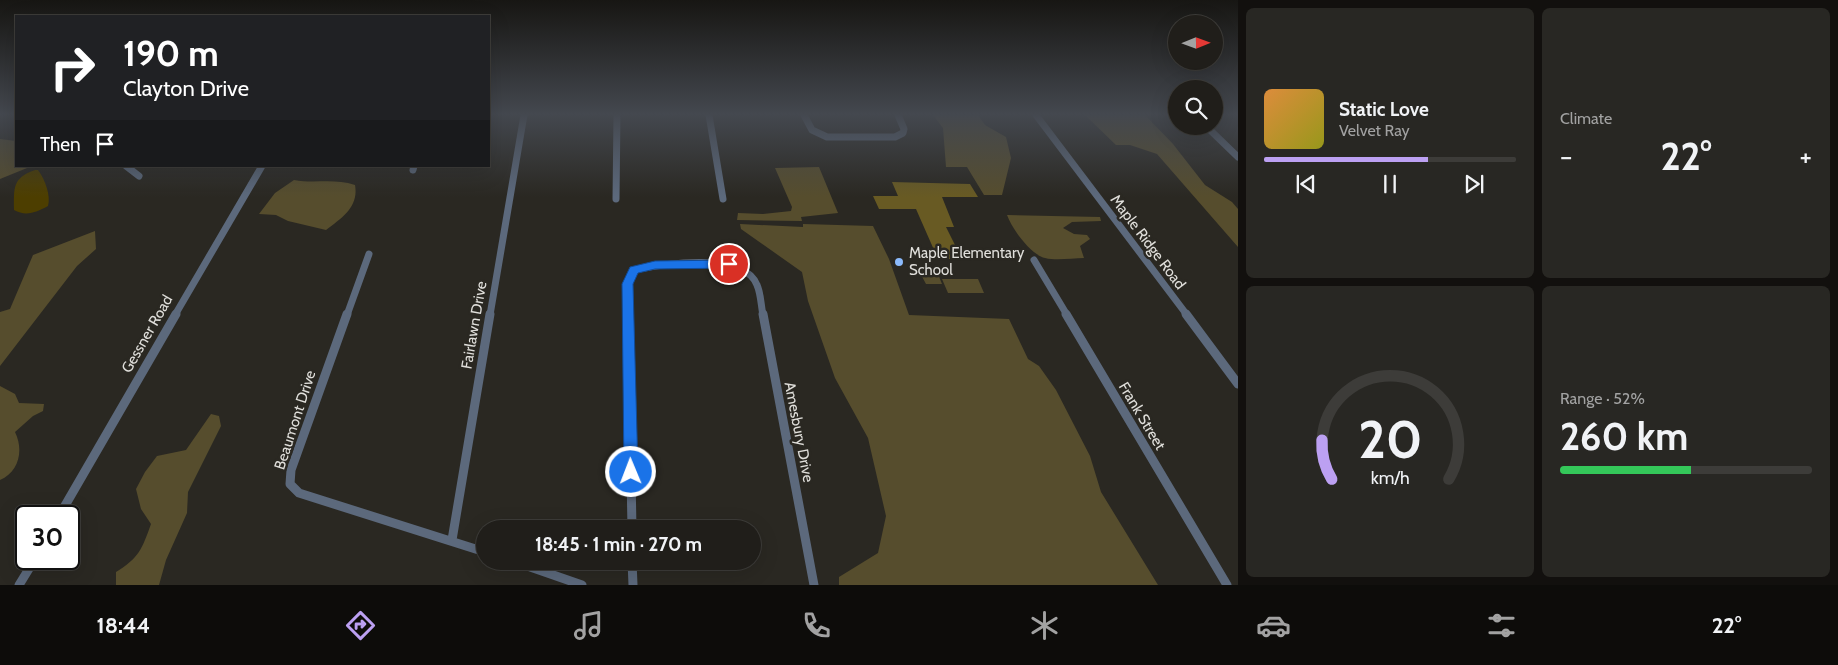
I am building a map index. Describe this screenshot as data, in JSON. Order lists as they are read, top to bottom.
{
  "streets": {
    "street": [
      "Maple Ridge Road",
      "Fairlawn Drive",
      "Gessner Road",
      "Frank Street",
      "Beaumont Drive",
      "Amesbury Drive"
    ]
  },
  "crossings": [
    ["Fairlawn Drive", "Beaumont Drive"]
  ],
  "places": ["Maple Elementary School"],
  "north": "right",
  "page": {
    "tile": [
      "Climate",
      ["Range · 52%", "260 km"]
    ],
    "turn": ["190 m", "Clayton Drive"],
    "song": ["Static Love", "Velvet Ray"],
    "then": "Then",
    "heat": ["−", "22°", "+"],
    "limit": "30",
    "trip": "18:45 · 1 min · 270 m",
    "tabs": ["18:44", "22°"],
    "gauge": ["20", "km/h"]
  }
}
